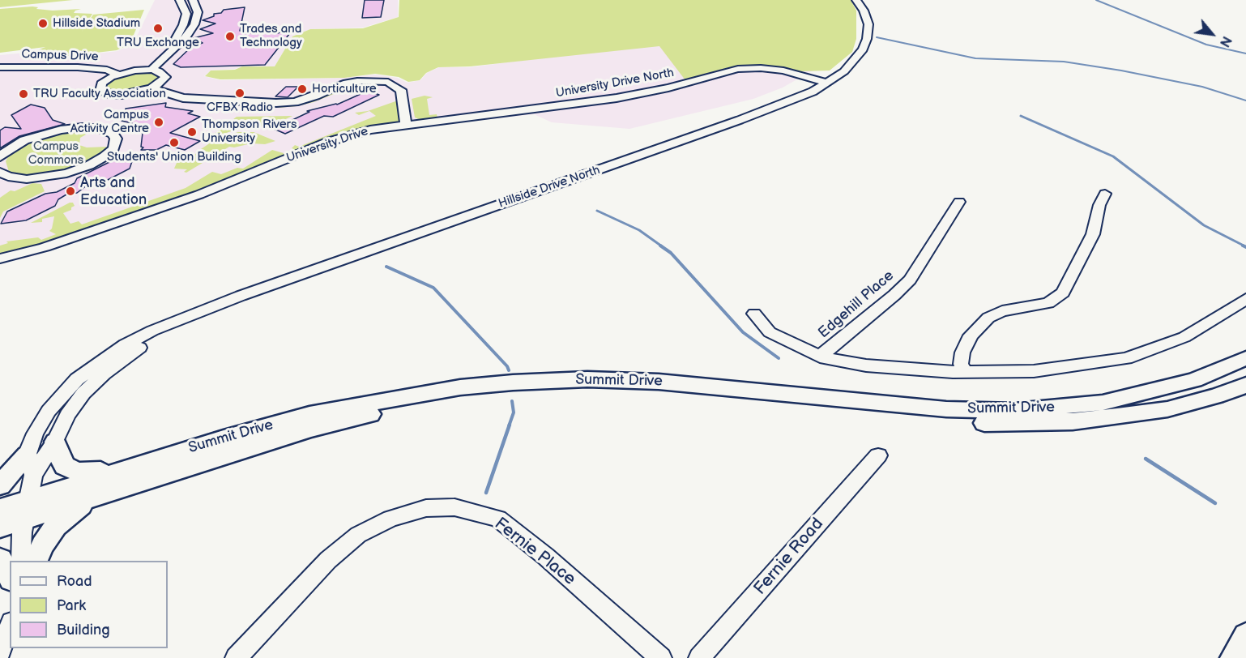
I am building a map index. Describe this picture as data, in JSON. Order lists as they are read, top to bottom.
{
  "streets": {
    "main road": ["Summit Drive"],
    "street": [
      "Campus Drive",
      "University Drive North",
      "University Drive",
      "Hillside Drive North",
      "Edgehill Place",
      "Fernie Place",
      "Fernie Road"
    ]
  },
  "crossings": [
    ["University Drive North", "University Drive"],
    ["Hillside Drive North", "Summit Drive"]
  ],
  "parks": ["Campus Commons"],
  "places": [
    "Hillside Stadium",
    "TRU Exchange",
    "Trades and Technology",
    "Horticulture",
    "CFBX Radio",
    "TRU Faculty Association",
    "Campus Activity Centre",
    "Thompson Rivers University",
    "Students' Union Building",
    "Arts and Education"
  ],
  "legend": ["Road", "Park", "Building"],
  "north": "bottom right"
}
